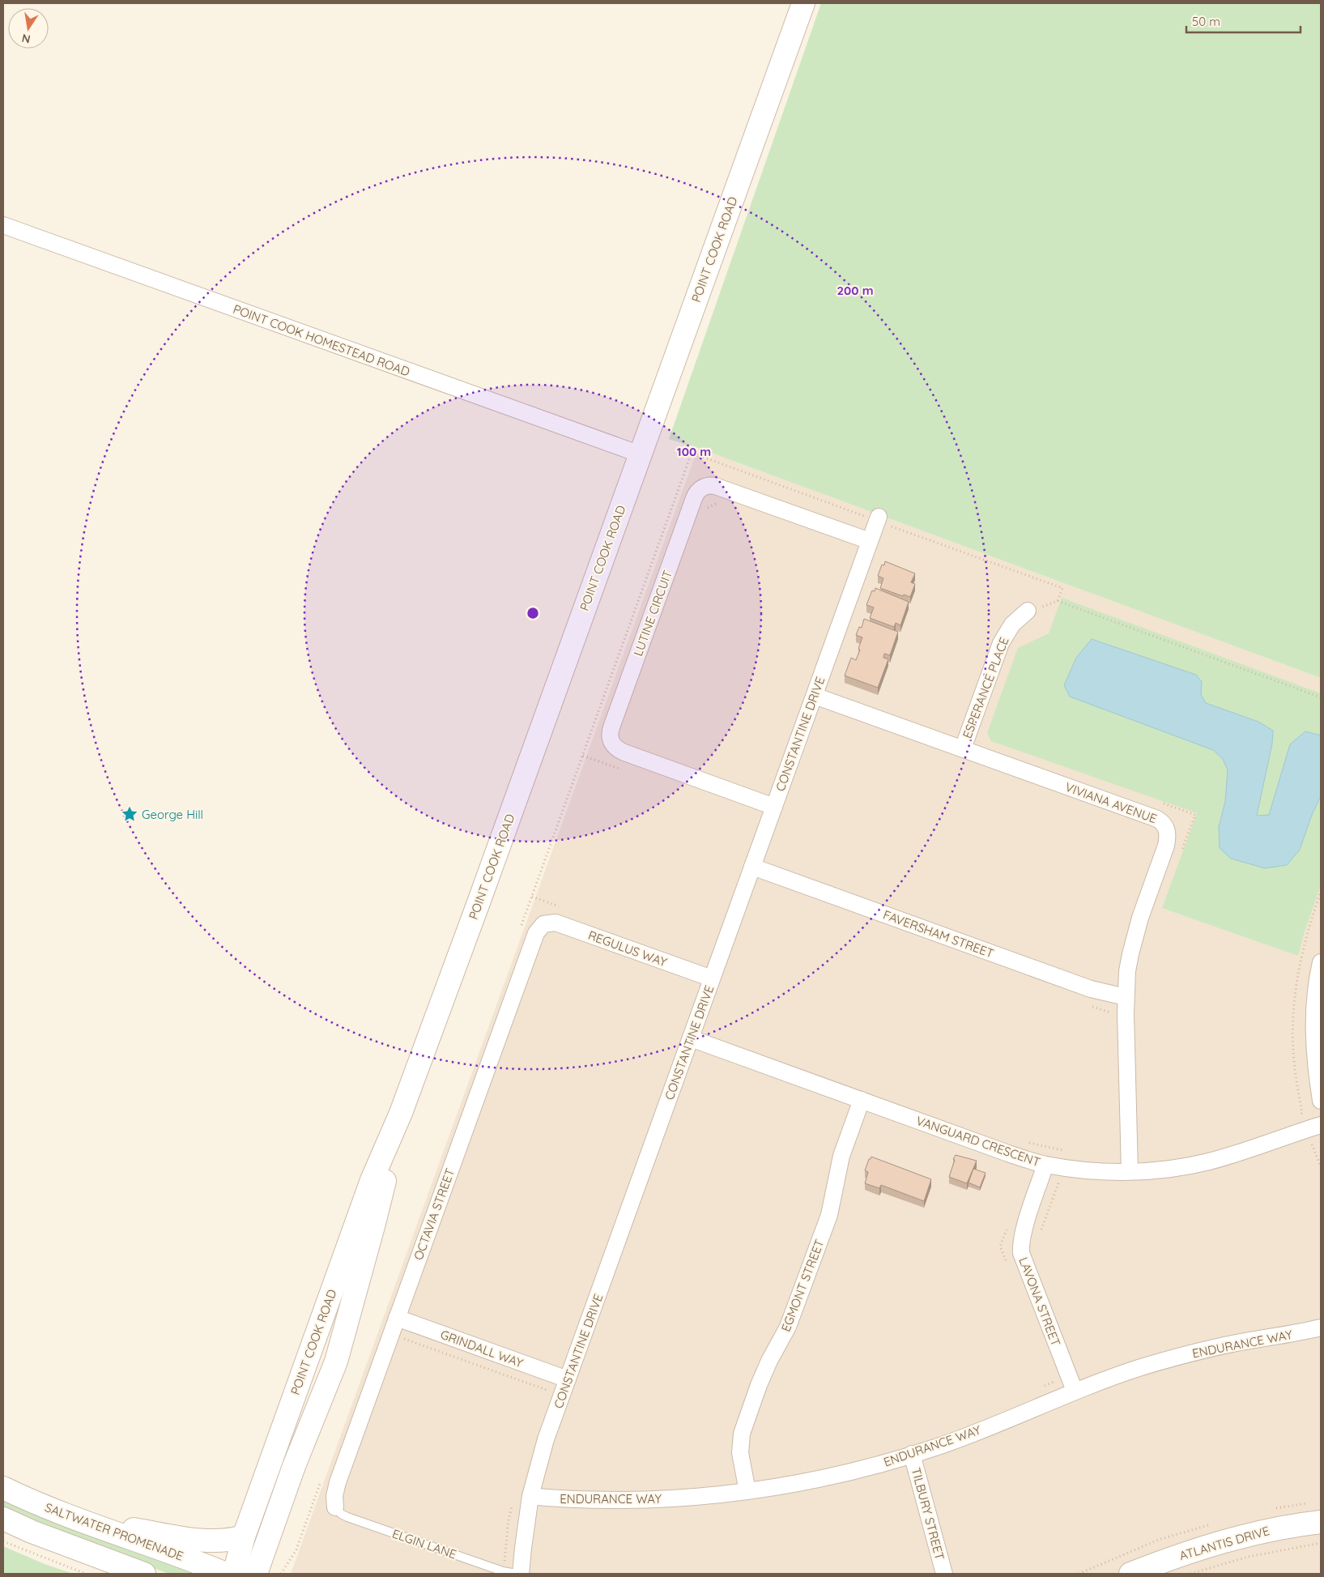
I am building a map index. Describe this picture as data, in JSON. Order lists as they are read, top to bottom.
{
  "streets": {
    "main road": ["POINT COOK ROAD", "SALTWATER PROMENADE", "ATLANTIS DRIVE"],
    "street": [
      "POINT COOK HOMESTEAD ROAD",
      "LUTINE CIRCUIT",
      "ESPERANCE PLACE",
      "CONSTANTINE DRIVE",
      "VIVIANA AVENUE",
      "FAVERSHAM STREET",
      "REGULUS WAY",
      "VANGUARD CRESCENT",
      "OCTAVIA STREET",
      "EGMONT STREET",
      "LAVONA STREET",
      "ENDURANCE WAY",
      "GRINDALL WAY",
      "TILBURY STREET"
    ],
    "lane": ["ELGIN LANE"]
  },
  "crossings": [
    ["POINT COOK ROAD", "POINT COOK HOMESTEAD ROAD"],
    ["LUTINE CIRCUIT", "CONSTANTINE DRIVE"],
    ["ESPERANCE PLACE", "VIVIANA AVENUE"],
    ["CONSTANTINE DRIVE", "VIVIANA AVENUE"],
    ["CONSTANTINE DRIVE", "FAVERSHAM STREET"],
    ["CONSTANTINE DRIVE", "REGULUS WAY"],
    ["CONSTANTINE DRIVE", "VANGUARD CRESCENT"],
    ["CONSTANTINE DRIVE", "ENDURANCE WAY"],
    ["CONSTANTINE DRIVE", "GRINDALL WAY"],
    ["VIVIANA AVENUE", "FAVERSHAM STREET"],
    ["VIVIANA AVENUE", "VANGUARD CRESCENT"],
    ["REGULUS WAY", "OCTAVIA STREET"],
    ["VANGUARD CRESCENT", "EGMONT STREET"],
    ["VANGUARD CRESCENT", "LAVONA STREET"],
    ["OCTAVIA STREET", "GRINDALL WAY"],
    ["OCTAVIA STREET", "ELGIN LANE"],
    ["EGMONT STREET", "ENDURANCE WAY"],
    ["LAVONA STREET", "ENDURANCE WAY"],
    ["ENDURANCE WAY", "TILBURY STREET"]
  ],
  "places": {
    "place": ["George Hill"]
  },
  "scale_bar": "50 m",
  "north": "bottom",
  "rings": ["200 m", "100 m"]
}
